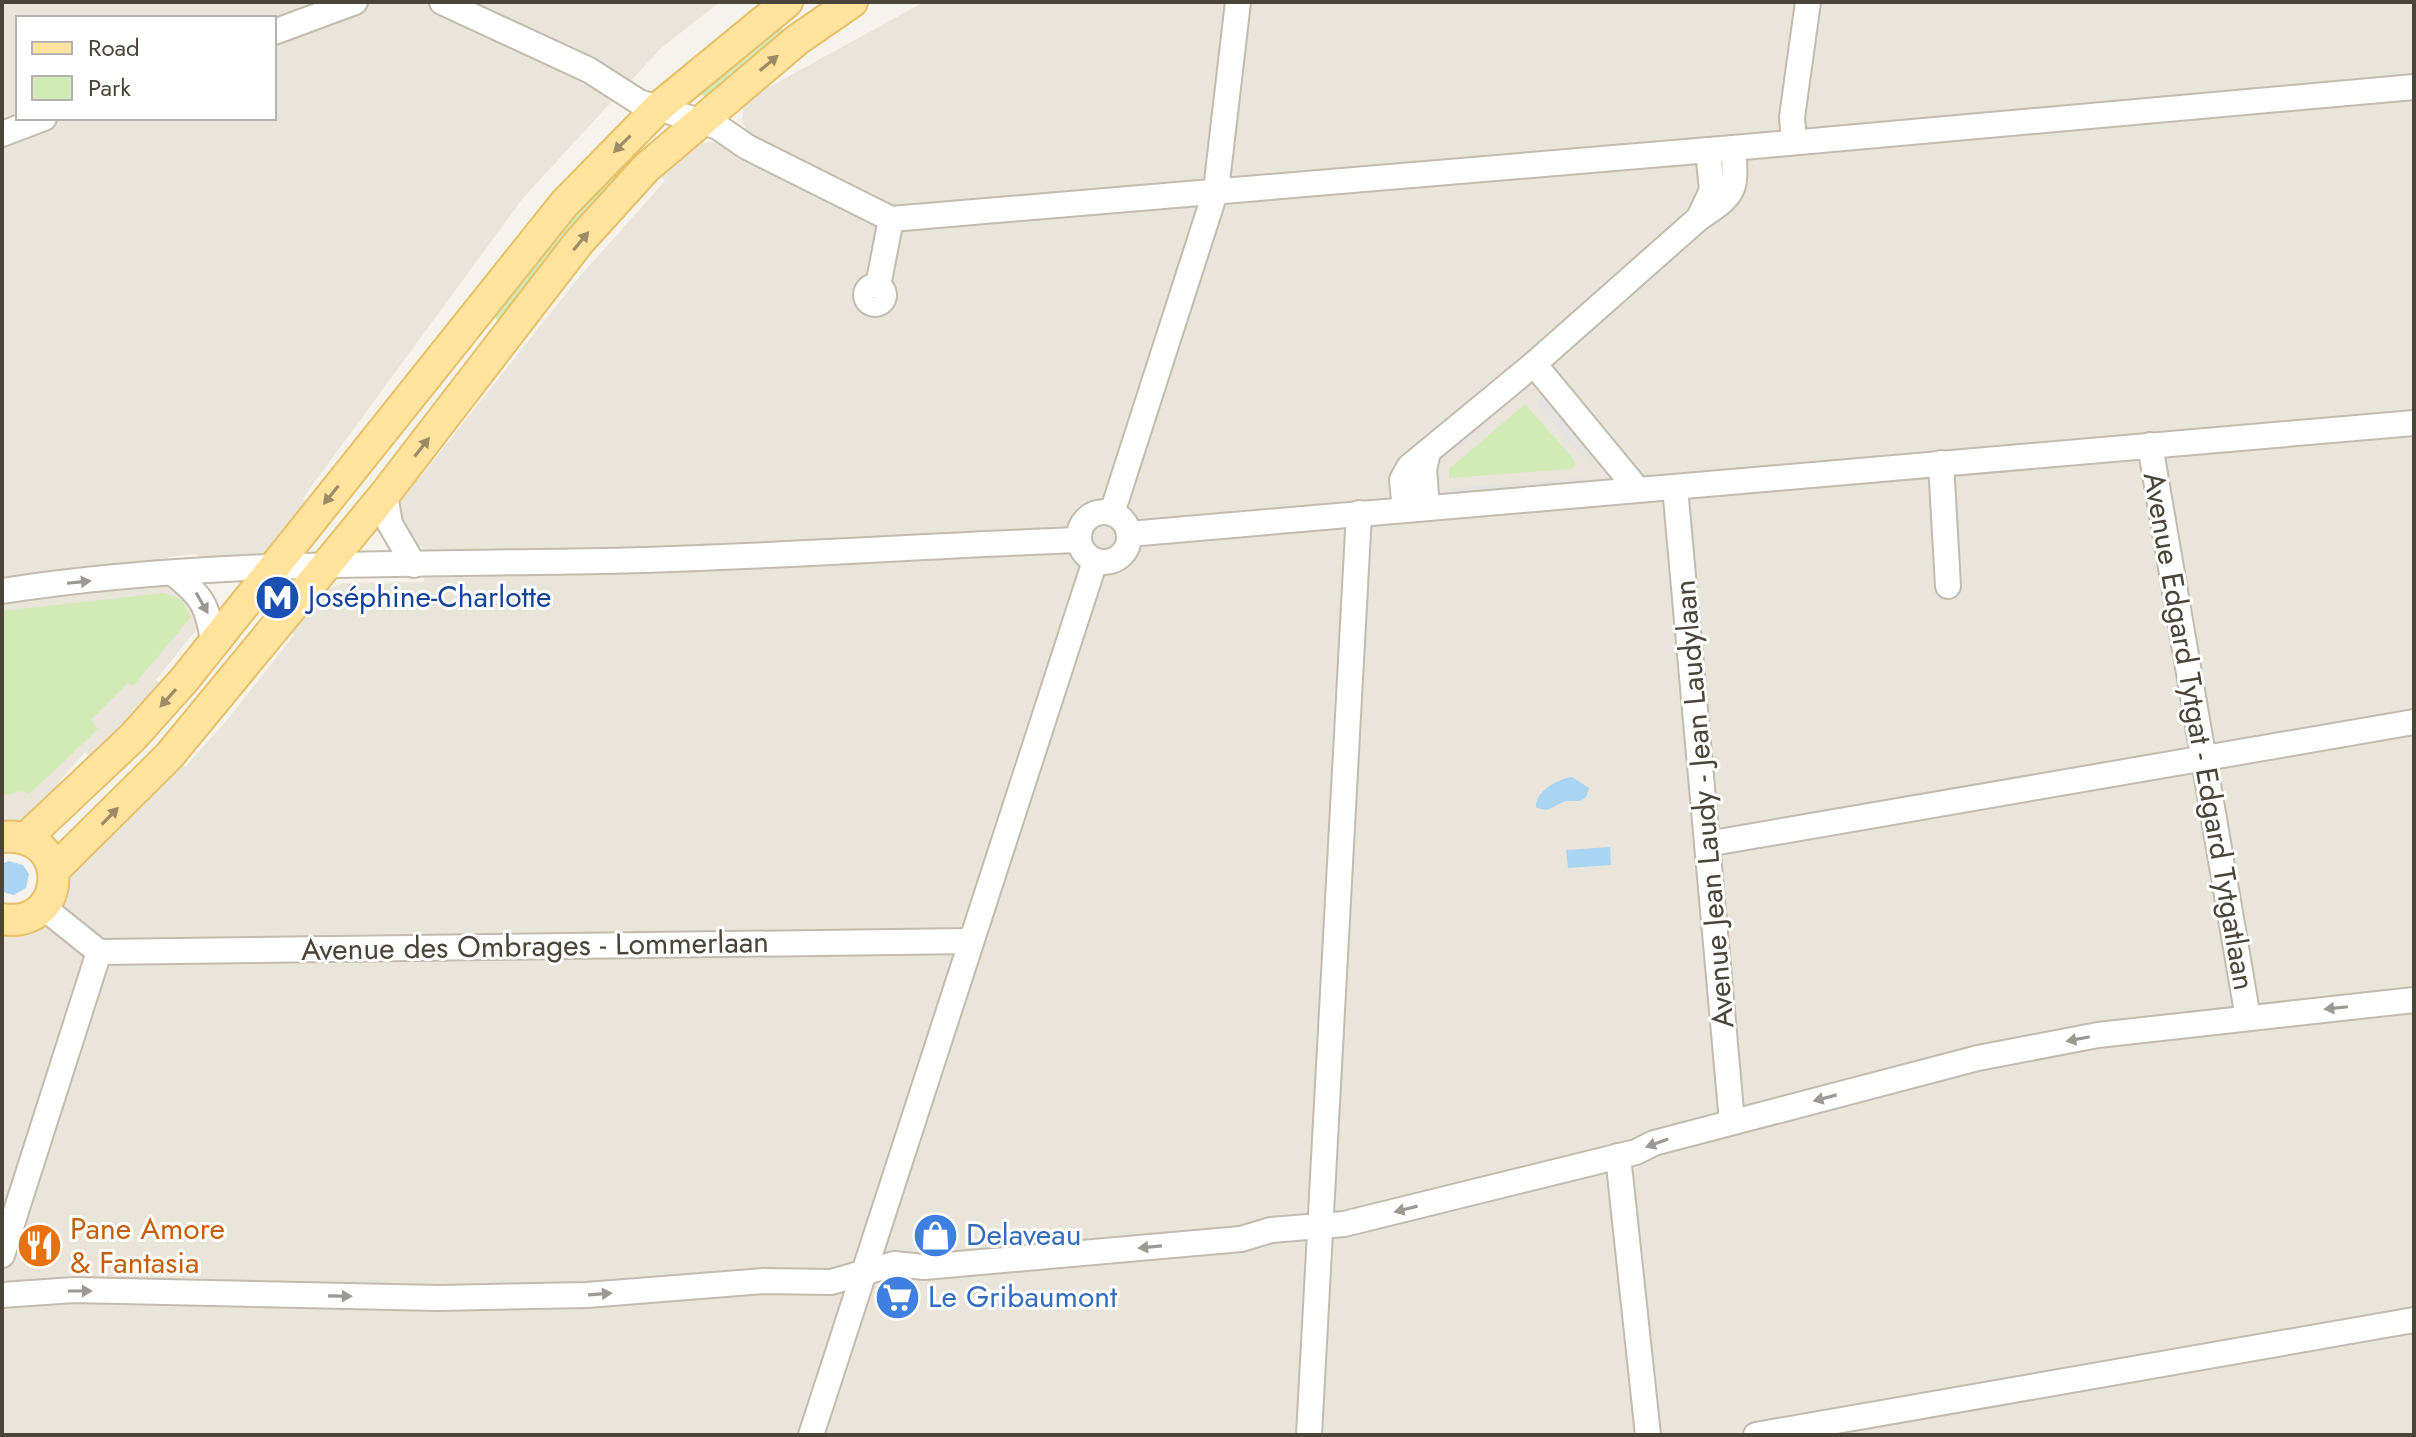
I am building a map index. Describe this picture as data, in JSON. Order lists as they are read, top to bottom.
{
  "streets": {
    "street": ["Avenue Edgard Tytgat - Edgard Tytgatlaan", "Avenue Jean Laudy - Jean Laudylaan", "Avenue des Ombrages - Lommerlaan"]
  },
  "places": {
    "metro station": ["Joséphine-Charlotte"],
    "shop": ["Delaveau"],
    "restaurant": ["Pane Amore & Fantasia"],
    "supermarket": ["Le Gribaumont"]
  },
  "legend": ["Road", "Park"]
}
